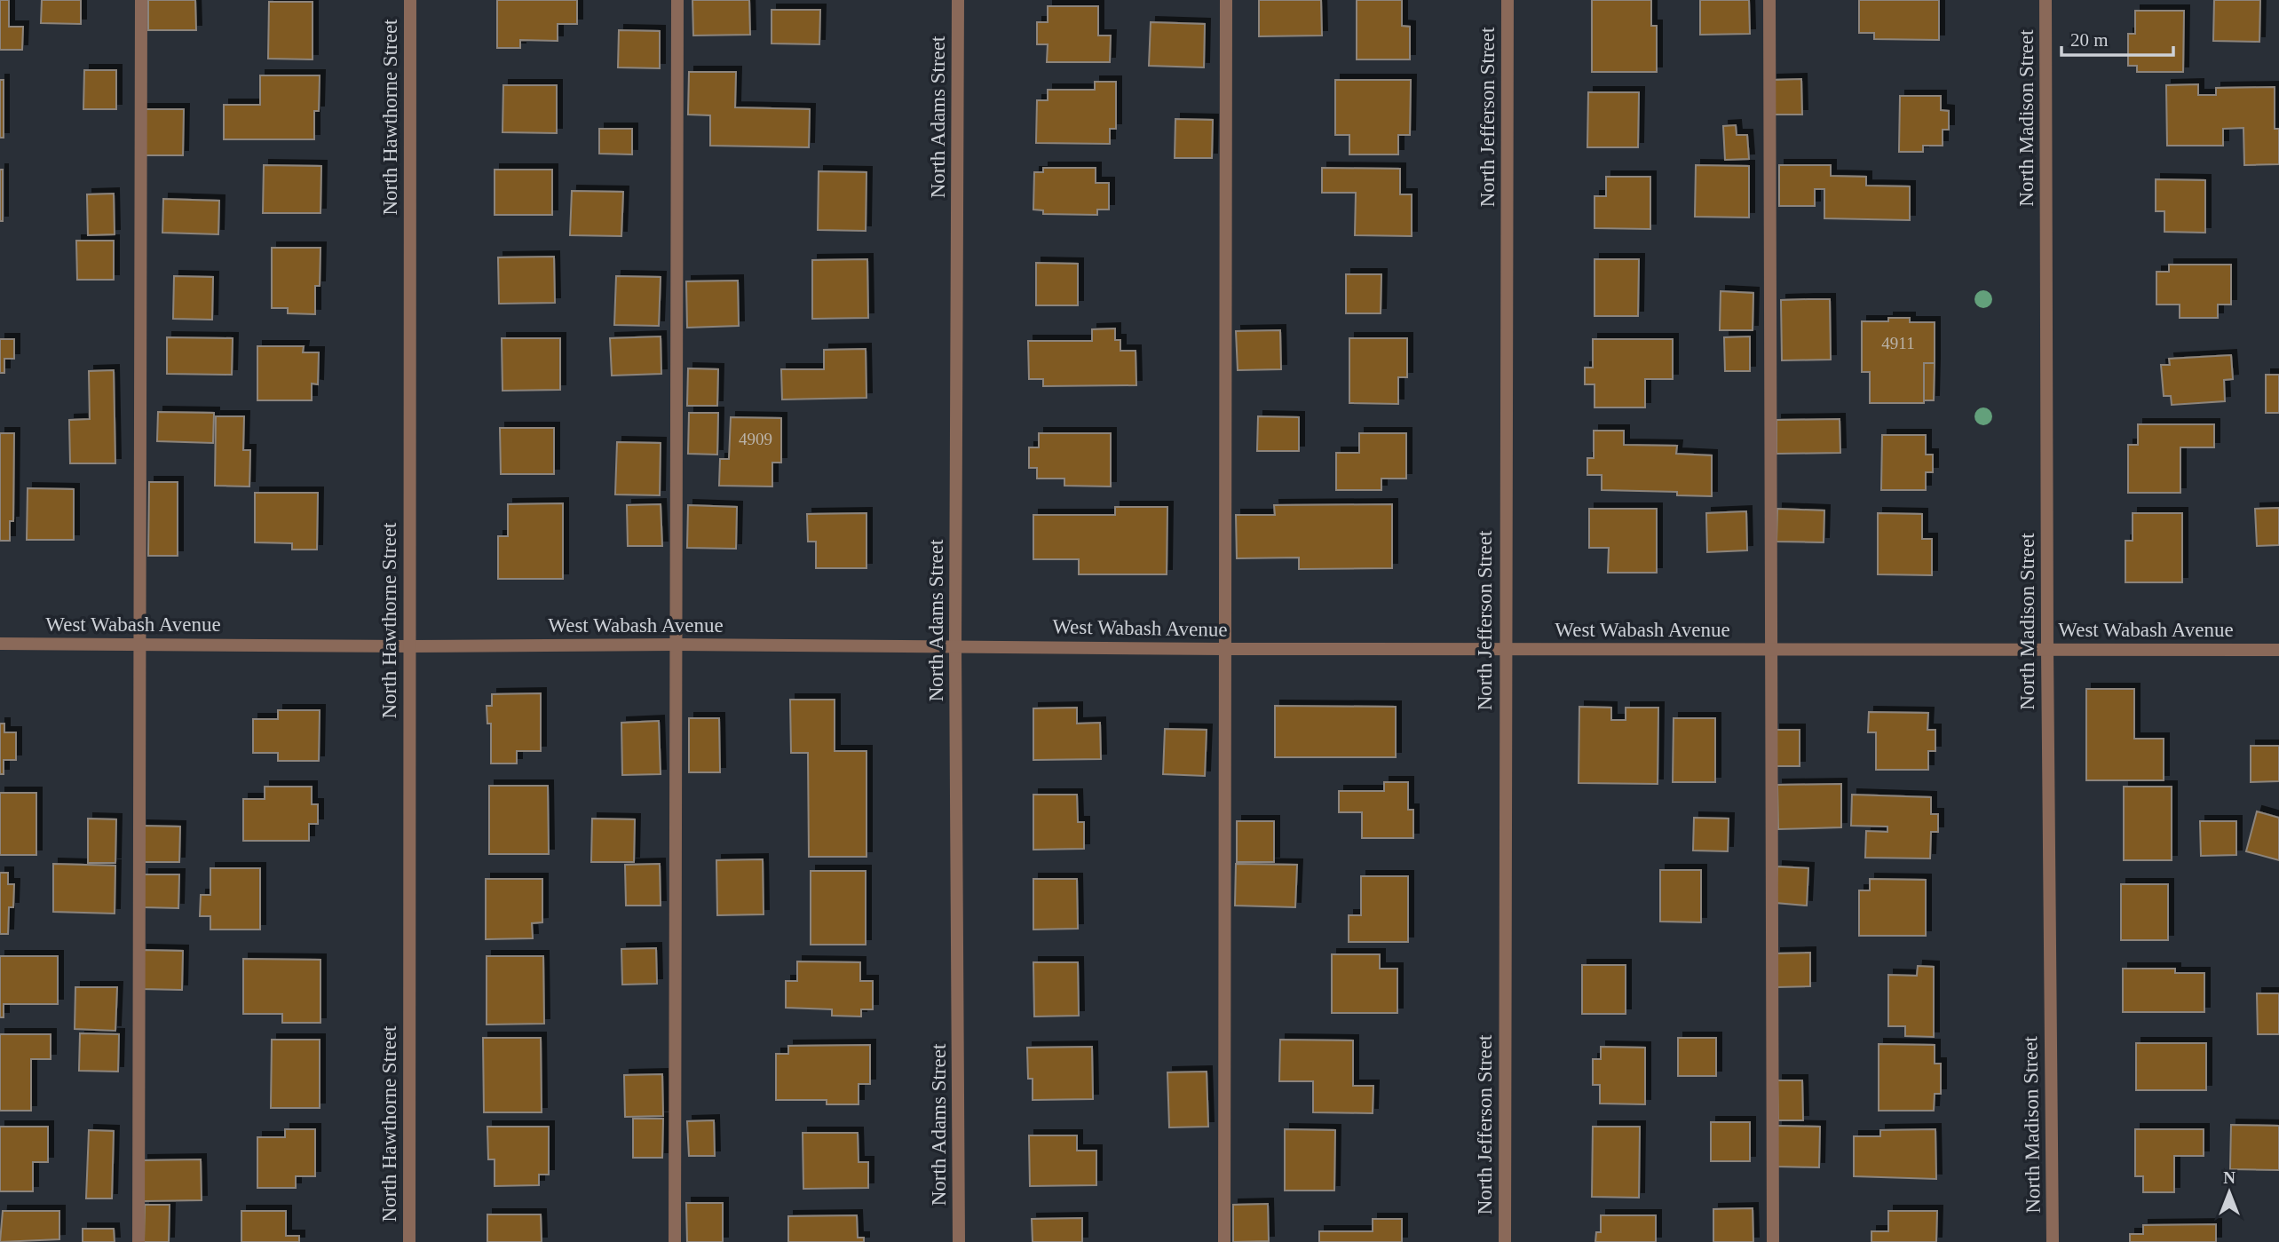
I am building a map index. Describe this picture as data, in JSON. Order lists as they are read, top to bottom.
{
  "streets": {
    "street": [
      "North Hawthorne Street",
      "North Adams Street",
      "North Jefferson Street",
      "North Madison Street",
      "West Wabash Avenue"
    ]
  },
  "crossings": [
    ["North Hawthorne Street", "West Wabash Avenue"],
    ["North Adams Street", "West Wabash Avenue"],
    ["North Jefferson Street", "West Wabash Avenue"],
    ["North Madison Street", "West Wabash Avenue"]
  ],
  "house_numbers": ["4911", "4909"],
  "scale_bar": "20 m",
  "north": "top"
}
